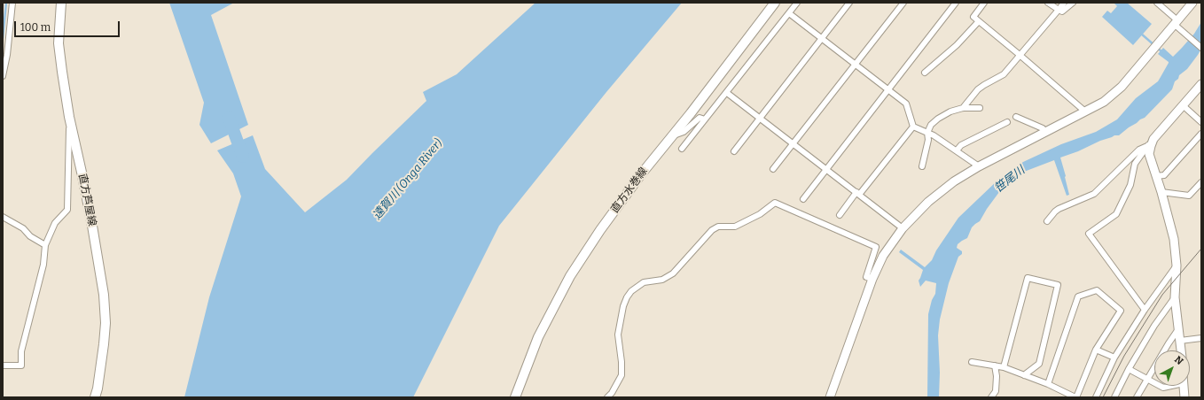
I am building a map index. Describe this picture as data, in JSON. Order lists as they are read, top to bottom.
{
  "streets": {
    "main road": ["直方水巻線", "直方芦屋線"]
  },
  "water": ["遠賀川 (Onga River)", "笹尾川"],
  "scale_bar": "100 m",
  "north": "top right"
}
